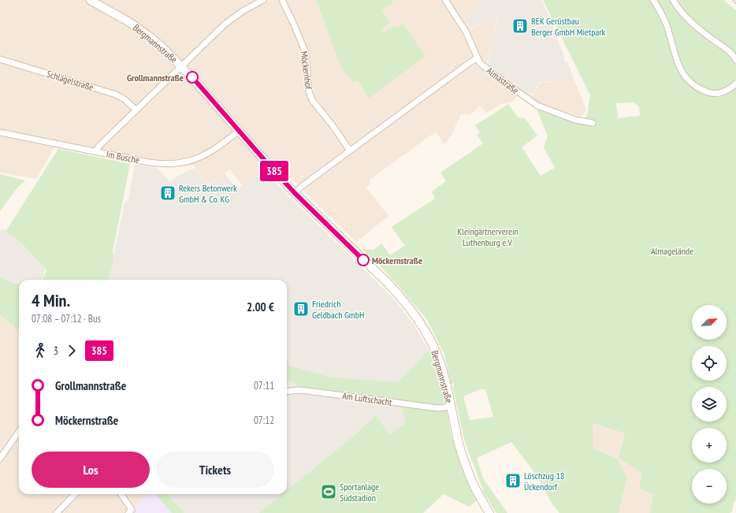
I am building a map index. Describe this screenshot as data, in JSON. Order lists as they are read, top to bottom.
{
  "streets": {
    "street": [
      "Bergmannstraße",
      "Möckernhof",
      "Schlägelstraße",
      "Almastraße",
      "Im Busche",
      "Am Luftschacht"
    ]
  },
  "crossings": [
    ["Bergmannstraße", "Im Busche"],
    ["Bergmannstraße", "Am Luftschacht"]
  ],
  "parks": ["Kleingärtnerverein Luthenburg e.V.", "Almagelände"],
  "places": {
    "building": [
      "REK Gerüstbau Berger GmbH Mietpark",
      "Rekers Betonwerk GmbH & Co. KG",
      "Friedrich Geldbach GmbH",
      "Löschzug 18 Ückendorf"
    ],
    "other": ["Grollmannstraße", "Möckernstraße"],
    "sports": ["Sportanlage Südstadion"]
  },
  "lines": ["bus line 385"],
  "north": "top right",
  "page": {
    "on_map": "385",
    "heading": ["4 Min.", "07:08 – 07:12 · Bus", "2.00 €"],
    "map_buttons": ["+", "−"],
    "legs": ["3", "385"],
    "list": [
      {
        "name": "Grollmannstraße",
        "value": "07:11"
      },
      {
        "name": "Möckernstraße",
        "value": "07:12"
      }
    ],
    "buttons": ["Los", "Tickets"]
  }
}
